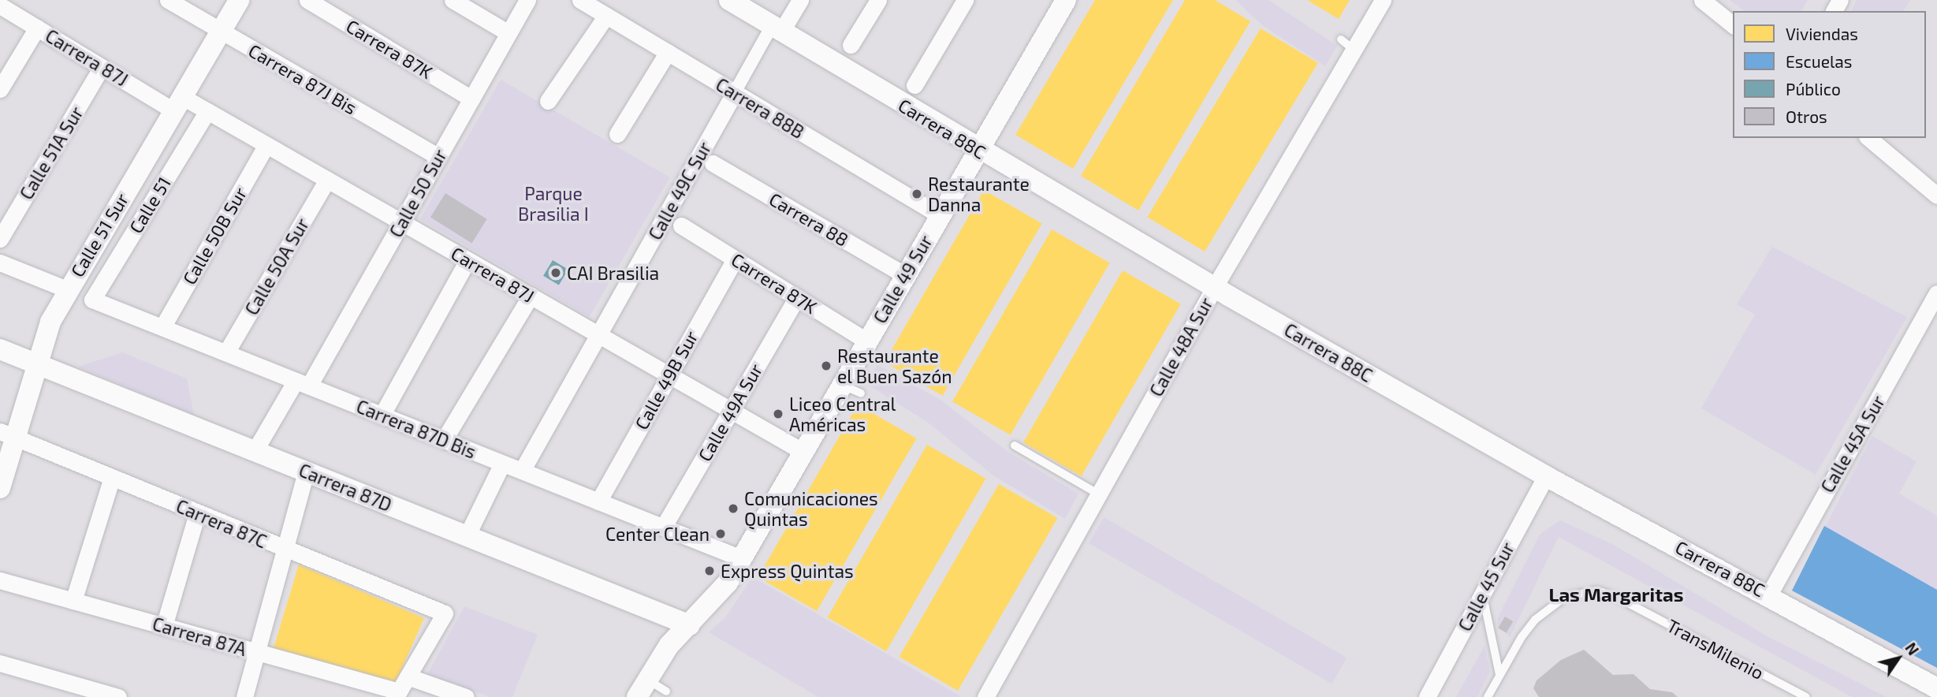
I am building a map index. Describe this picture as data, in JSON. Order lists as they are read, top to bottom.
{
  "streets": {
    "street": [
      "Carrera 87K",
      "Carrera 87J",
      "Carrera 87J Bis",
      "Carrera 88B",
      "Carrera 88C",
      "Calle 51A Sur",
      "Calle 49C Sur",
      "Calle 50 Sur",
      "Calle 51",
      "Carrera 88",
      "Calle 51 Sur",
      "Calle 50B Sur",
      "Calle 50A Sur",
      "Calle 49 Sur",
      "Calle 48A Sur",
      "Calle 49B Sur",
      "Calle 49A Sur",
      "Carrera 87D Bis",
      "Calle 45A Sur",
      "Carrera 87D",
      "Carrera 87C",
      "Calle 45 Sur",
      "Carrera 87A"
    ],
    "lane": ["TransMilenio"]
  },
  "crossings": [
    ["Carrera 87K", "Calle 50 Sur"],
    ["Carrera 87K", "Calle 49 Sur"],
    ["Carrera 87K", "Calle 49B Sur"],
    ["Carrera 87K", "Calle 49A Sur"],
    ["Carrera 87J", "Calle 51A Sur"],
    ["Carrera 87J", "Calle 49C Sur"],
    ["Carrera 87J", "Calle 50 Sur"],
    ["Carrera 87J", "Calle 51"],
    ["Carrera 87J", "Calle 51 Sur"],
    ["Carrera 87J", "Calle 50B Sur"],
    ["Carrera 87J", "Calle 50A Sur"],
    ["Carrera 87J", "Calle 49 Sur"],
    ["Carrera 87J", "Calle 49B Sur"],
    ["Carrera 87J", "Calle 49A Sur"],
    ["Carrera 87J Bis", "Calle 50 Sur"],
    ["Carrera 87J Bis", "Calle 51 Sur"],
    ["Carrera 88B", "Calle 49C Sur"],
    ["Carrera 88B", "Calle 49 Sur"],
    ["Carrera 88C", "Calle 49C Sur"],
    ["Carrera 88C", "Calle 49 Sur"],
    ["Carrera 88C", "Calle 48A Sur"],
    ["Carrera 88C", "Calle 45A Sur"],
    ["Carrera 88C", "Calle 45 Sur"],
    ["Calle 49C Sur", "Carrera 87D Bis"],
    ["Calle 50 Sur", "Carrera 87D Bis"],
    ["Calle 50 Sur", "Carrera 87D"],
    ["Calle 51", "Carrera 87D Bis"],
    ["Carrera 88", "Calle 49 Sur"],
    ["Calle 51 Sur", "Carrera 87D"],
    ["Calle 51 Sur", "Carrera 87C"],
    ["Calle 50B Sur", "Carrera 87D Bis"],
    ["Calle 50A Sur", "Carrera 87D Bis"],
    ["Calle 49 Sur", "Carrera 87D Bis"],
    ["Calle 49 Sur", "Carrera 87D"],
    ["Calle 49B Sur", "Carrera 87D Bis"],
    ["Calle 49A Sur", "Carrera 87D Bis"],
    ["Carrera 87C", "Carrera 87A"]
  ],
  "districts": ["Las Margaritas"],
  "parks": ["Parque Brasilia I"],
  "places": [
    "Restaurante Danna",
    "CAI Brasilia",
    "Restaurante el Buen Sazón",
    "Liceo Central Américas",
    "Comunicaciones Quintas",
    "Center Clean",
    "Express Quintas"
  ],
  "legend": [
    "Viviendas",
    "Escuelas",
    "Público",
    "Otros"
  ],
  "north": "top right"
}
